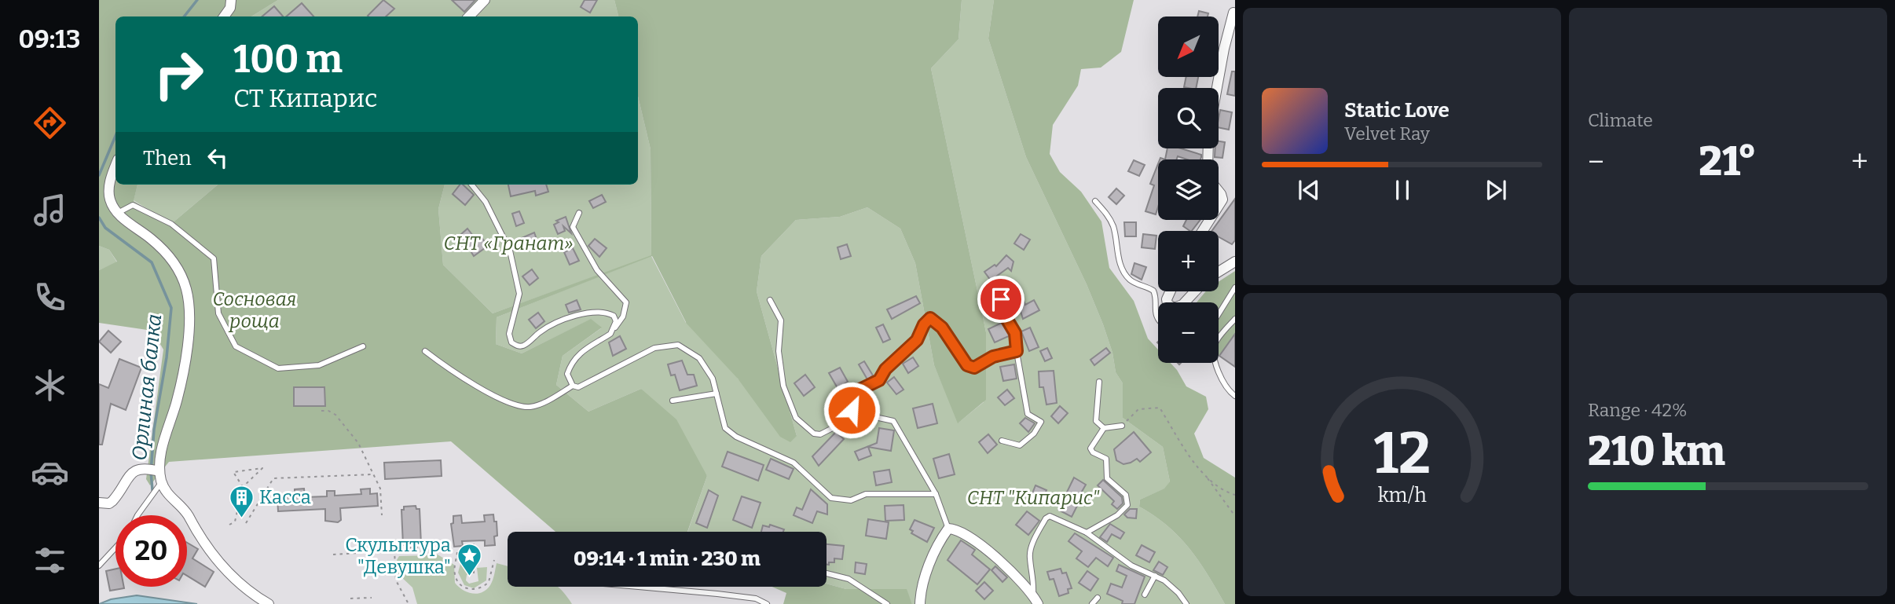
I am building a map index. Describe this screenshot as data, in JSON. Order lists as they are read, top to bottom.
{
  "water": ["Орлиная балка"],
  "parks": ["СНТ «Гранат»", "Сосновая роща", "СНТ \"Кипарис\""],
  "places": {
    "building": ["Касса"],
    "place": ["Скульптура \"Девушка\""]
  },
  "north": "bottom left",
  "page": {
    "tabs": "09:13",
    "tile": [
      "Climate",
      ["Range · 42%", "210 km"]
    ],
    "map_buttons": ["+", "−"],
    "turn": ["100 m", "СТ Кипарис"],
    "song": ["Static Love", "Velvet Ray"],
    "then": "Then",
    "heat": ["−", "21°", "+"],
    "limit": "20",
    "trip": "09:14 · 1 min · 230 m",
    "gauge": ["12", "km/h"]
  }
}
